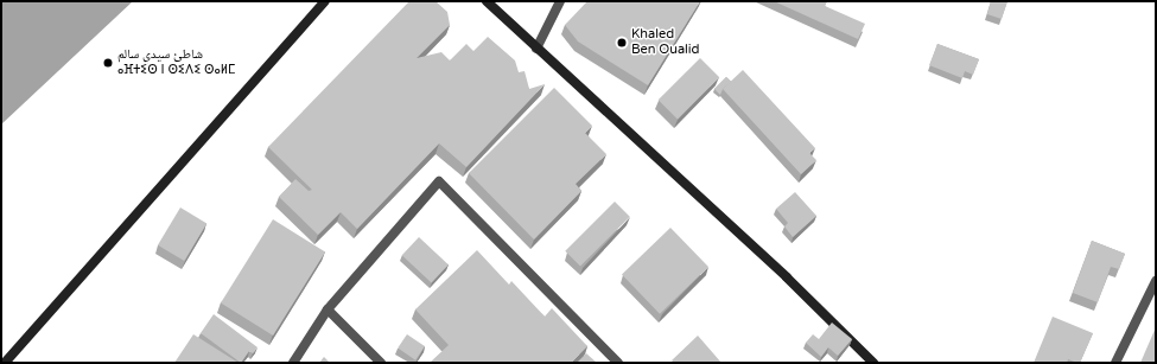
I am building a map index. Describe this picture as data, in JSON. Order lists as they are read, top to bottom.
{
  "places": ["Khaled Ben Oualid", "شاطئ سيدي سالم ⴰⴼⵜⵉⵙ ⵏ ⵙⵉⴷⵉ ⵙⴰⵍⵎ"]
}
